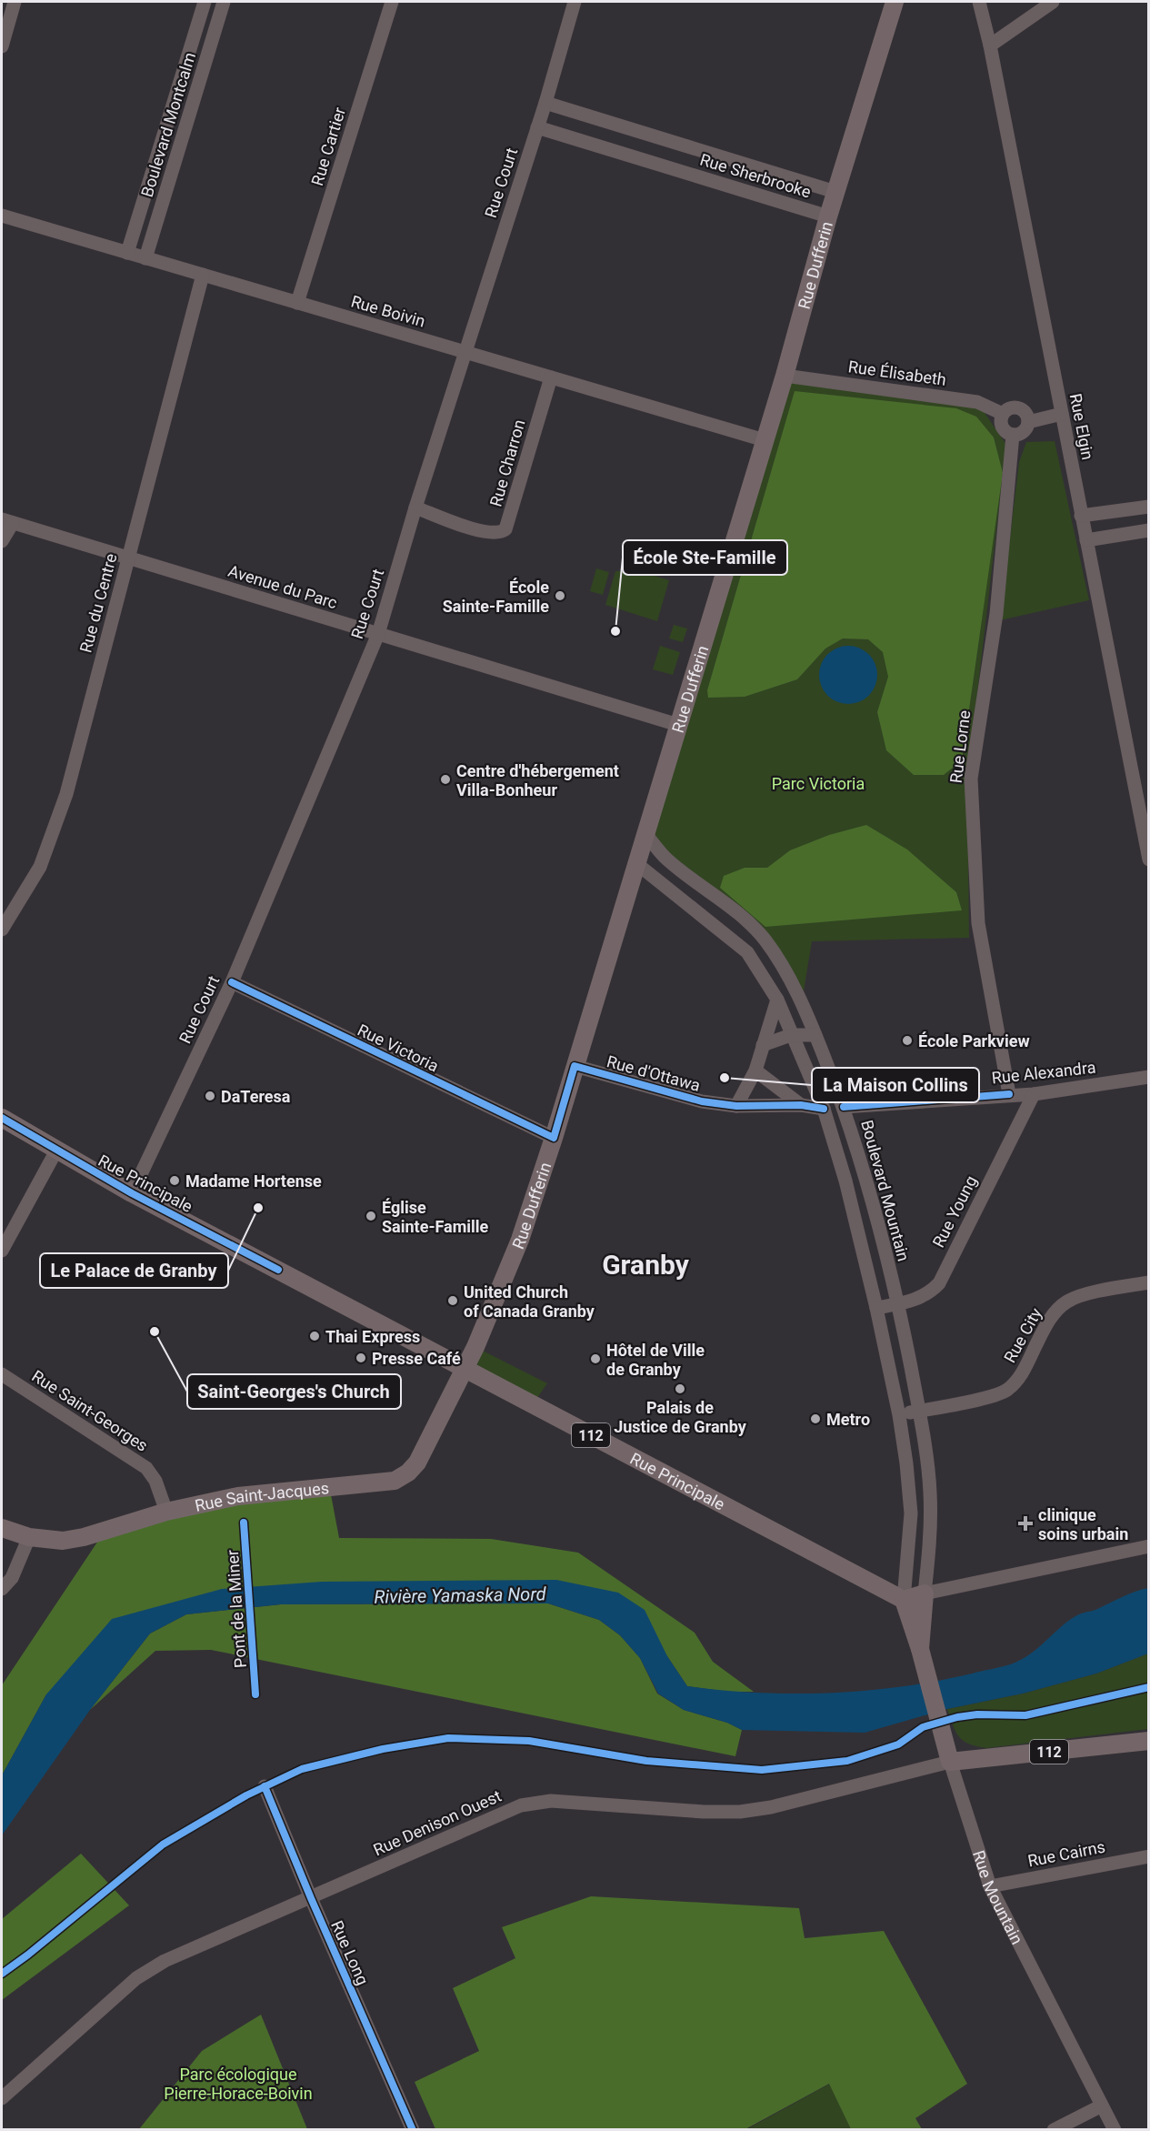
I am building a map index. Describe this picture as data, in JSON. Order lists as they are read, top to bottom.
{
  "streets": {
    "main road": [
      "Rue Dufferin",
      "Rue Principale",
      "112",
      "Rue Saint-Jacques",
      "Rue Mountain"
    ],
    "street": [
      "Boulevard Montcalm",
      "Rue Cartier",
      "Rue Sherbrooke",
      "Rue Court",
      "Rue Boivin",
      "Rue Élisabeth",
      "Rue Elgin",
      "Rue Charron",
      "Avenue du Parc",
      "Rue du Centre",
      "Rue Lorne",
      "Rue Victoria",
      "Rue Alexandra",
      "Rue d'Ottawa",
      "Boulevard Mountain",
      "Rue Young",
      "Rue City",
      "Rue Saint-Georges",
      "Rue Denison Ouest",
      "Rue Cairns",
      "Rue Long"
    ],
    "cycle path": ["Pont de la Miner"]
  },
  "crossings": [
    ["Boulevard Montcalm", "Rue Boivin"],
    ["Rue Cartier", "Rue Boivin"],
    ["Rue Sherbrooke", "Rue Court"],
    ["Rue Sherbrooke", "Rue Dufferin"],
    ["Rue Court", "Rue Boivin"],
    ["Rue Court", "Rue Charron"],
    ["Rue Court", "Avenue du Parc"],
    ["Rue Court", "Rue Victoria"],
    ["Rue Court", "Rue Principale"],
    ["Rue Dufferin", "Rue Boivin"],
    ["Rue Dufferin", "Rue Élisabeth"],
    ["Rue Dufferin", "Avenue du Parc"],
    ["Rue Dufferin", "Rue Victoria"],
    ["Rue Dufferin", "Rue d'Ottawa"],
    ["Rue Dufferin", "Rue Principale"],
    ["Rue Dufferin", "Boulevard Mountain"],
    ["Rue Dufferin", "Rue Saint-Jacques"],
    ["Rue Boivin", "Rue Charron"],
    ["Rue Boivin", "Rue du Centre"],
    ["Rue Élisabeth", "Rue Lorne"],
    ["Avenue du Parc", "Rue du Centre"],
    ["Rue Lorne", "Rue Alexandra"],
    ["Rue Alexandra", "Boulevard Mountain"],
    ["Rue Alexandra", "Rue Young"],
    ["Rue Principale", "Rue Saint-Jacques"],
    ["Rue Principale", "Rue Mountain"],
    ["Boulevard Mountain", "Rue Young"],
    ["Boulevard Mountain", "Rue City"],
    ["Boulevard Mountain", "Rue Mountain"],
    ["Rue Saint-Georges", "Rue Saint-Jacques"],
    ["112", "Rue Denison Ouest"],
    ["112", "Rue Mountain"],
    ["Rue Denison Ouest", "Rue Mountain"],
    ["Rue Denison Ouest", "Rue Long"],
    ["Rue Cairns", "Rue Mountain"]
  ],
  "districts": ["Granby"],
  "water": ["Rivière Yamaska Nord"],
  "parks": ["Parc Victoria", "Parc écologique Pierre-Horace-Boivin"],
  "places": {
    "other": [
      "École Sainte-Famille",
      "École Ste-Famille",
      "Centre d'hébergement Villa-Bonheur",
      "École Parkview",
      "La Maison Collins",
      "DaTeresa",
      "Madame Hortense",
      "Le Palace de Granby",
      "Église Sainte-Famille",
      "United Church of Canada Granby",
      "Saint-Georges's Church",
      "Thai Express",
      "Presse Café",
      "Hôtel de Ville de Granby",
      "Palais de Justice de Granby",
      "Metro"
    ],
    "health": ["clinique soins urbain"]
  }
}
